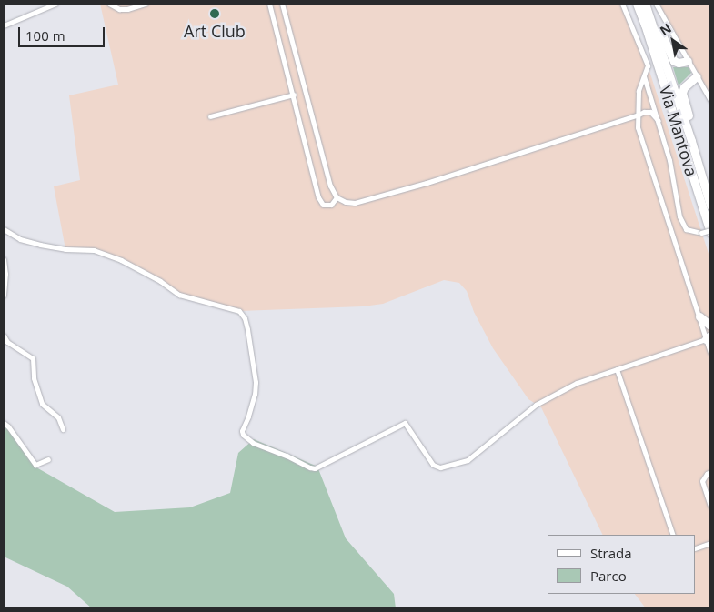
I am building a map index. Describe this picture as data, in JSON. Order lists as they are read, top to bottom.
{
  "streets": {
    "highway": ["Via Mantova"]
  },
  "places": ["Art Club"],
  "legend": ["Strada", "Parco"],
  "scale_bar": "100 m",
  "north": "top left"
}
